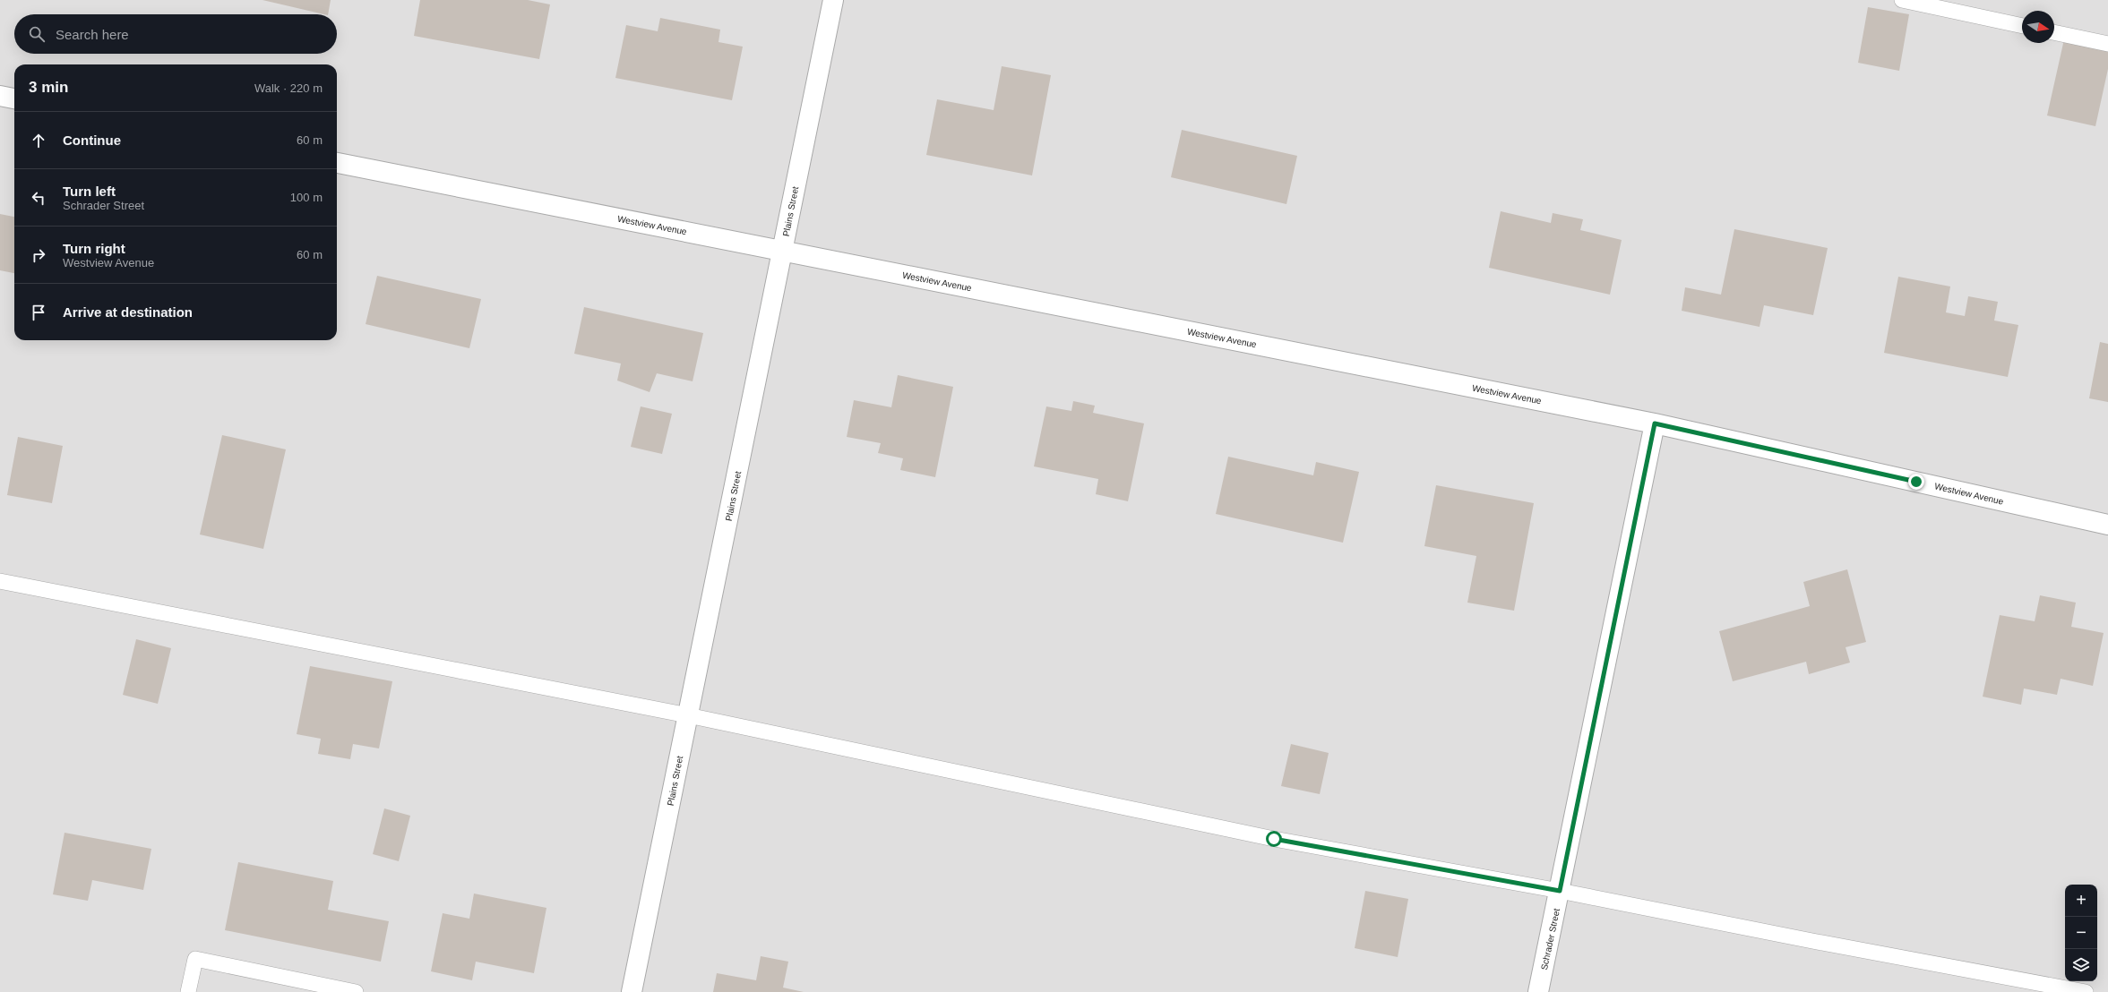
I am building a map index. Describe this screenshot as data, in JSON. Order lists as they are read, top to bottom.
{
  "streets": {
    "street": ["Plains Street", "Westview Avenue", "Schrader Street"]
  },
  "crossings": [
    ["Plains Street", "Westview Avenue"],
    ["Westview Avenue", "Schrader Street"]
  ],
  "north": "right",
  "page": {
    "search": "Search here",
    "heading": ["3 min", "Walk · 220 m"],
    "list": [
      ["Continue", "60 m"],
      ["Turn left", "Schrader Street", "100 m"],
      ["Turn right", "Westview Avenue", "60 m"],
      "Arrive at destination"
    ],
    "map_buttons": ["+", "−"]
  }
}
